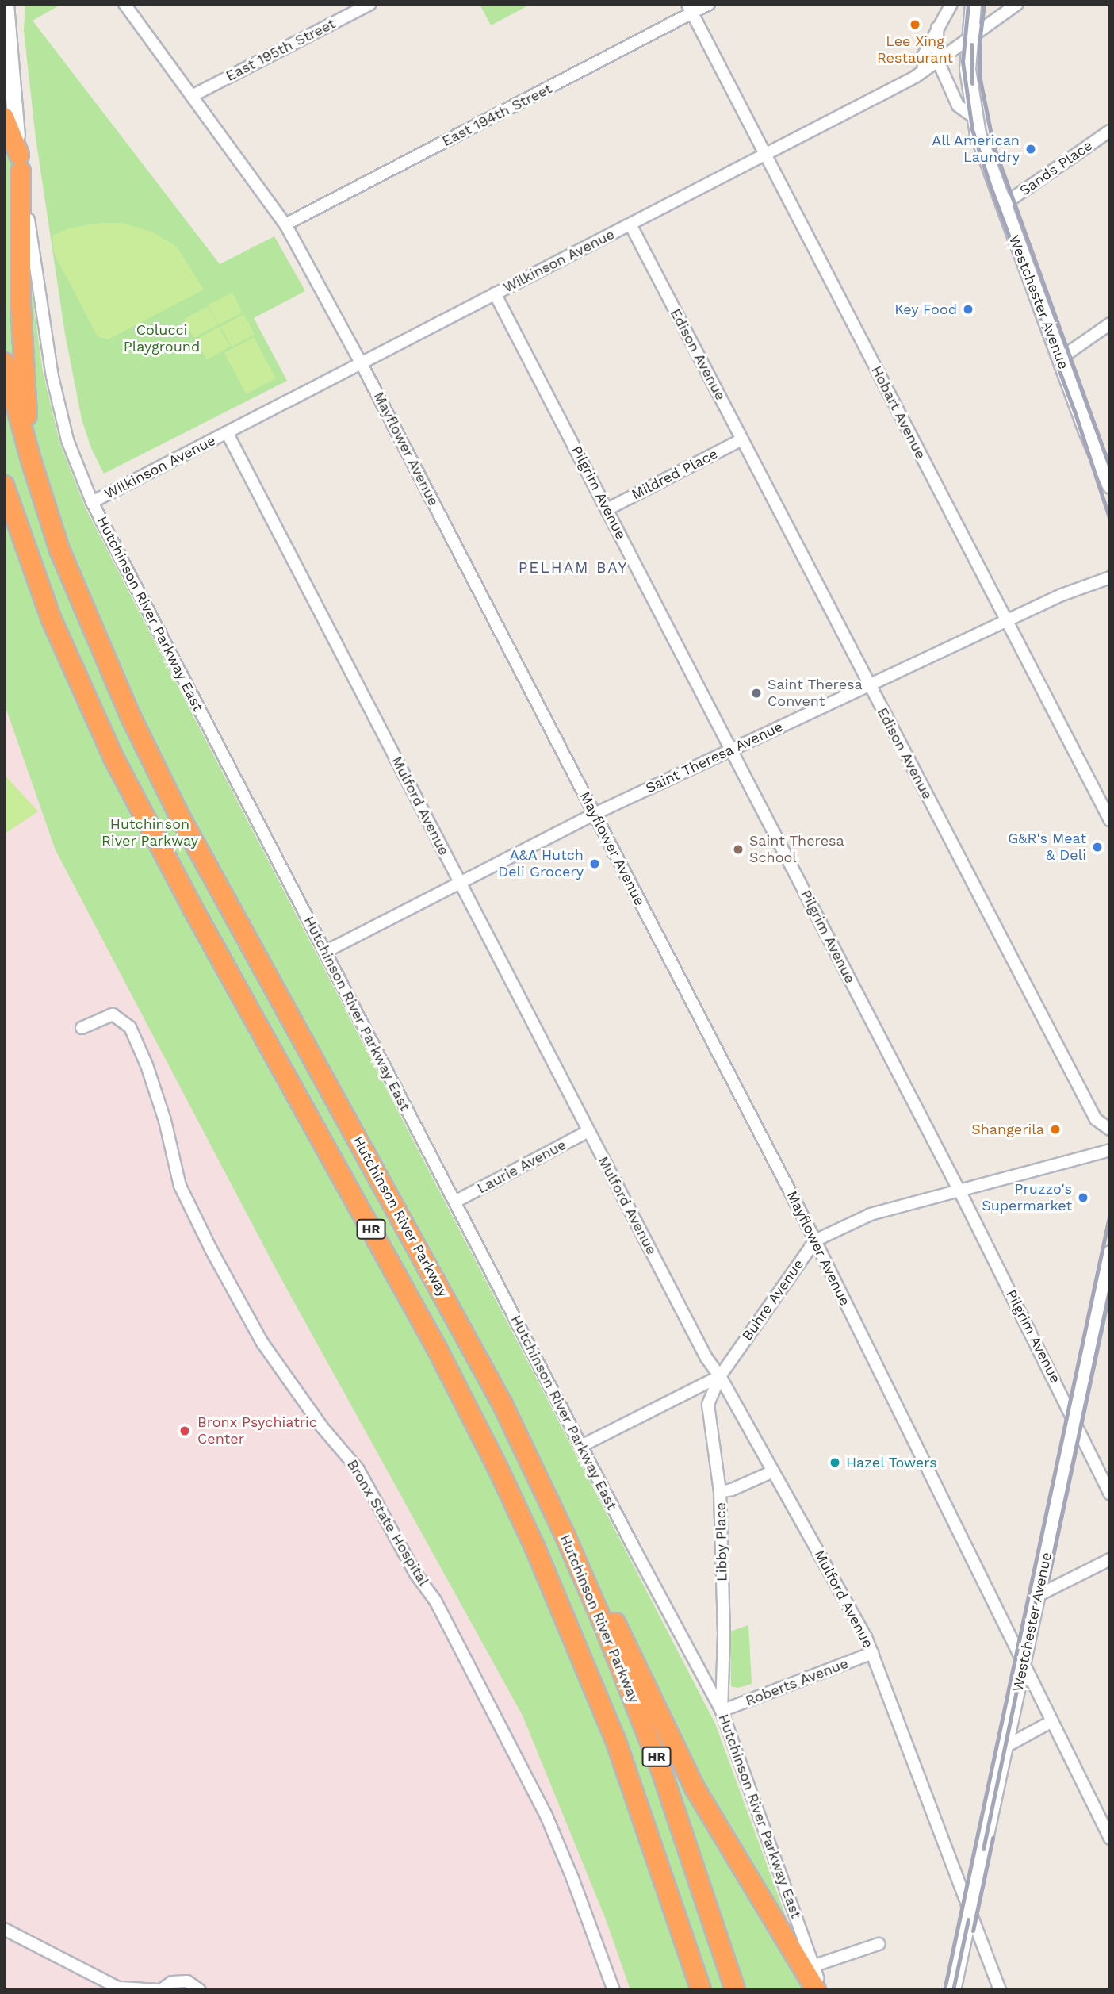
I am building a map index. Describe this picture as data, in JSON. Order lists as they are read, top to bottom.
{
  "streets": {
    "highway": ["Hutchinson River Parkway", "HR"],
    "main road": ["Westchester Avenue", "Hutchinson River Parkway East"],
    "street": [
      "East 195th Street",
      "East 194th Street",
      "Sands Place",
      "Wilkinson Avenue",
      "Edison Avenue",
      "Hobart Avenue",
      "Mayflower Avenue",
      "Mildred Place",
      "Pilgrim Avenue",
      "Saint Theresa Avenue",
      "Mulford Avenue",
      "Laurie Avenue",
      "Buhre Avenue",
      "Bronx State Hospital",
      "Libby Place",
      "Roberts Avenue"
    ]
  },
  "crossings": [
    ["East 195th Street", "Mayflower Avenue"],
    ["East 194th Street", "Hobart Avenue"],
    ["East 194th Street", "Mayflower Avenue"],
    ["Sands Place", "Westchester Avenue"],
    ["Wilkinson Avenue", "Westchester Avenue"],
    ["Wilkinson Avenue", "Edison Avenue"],
    ["Wilkinson Avenue", "Hobart Avenue"],
    ["Wilkinson Avenue", "Mayflower Avenue"],
    ["Wilkinson Avenue", "Pilgrim Avenue"],
    ["Wilkinson Avenue", "Hutchinson River Parkway East"],
    ["Wilkinson Avenue", "Mulford Avenue"],
    ["Westchester Avenue", "Mayflower Avenue"],
    ["Westchester Avenue", "Pilgrim Avenue"],
    ["Westchester Avenue", "Mulford Avenue"],
    ["Edison Avenue", "Mildred Place"],
    ["Edison Avenue", "Saint Theresa Avenue"],
    ["Hobart Avenue", "Saint Theresa Avenue"],
    ["Mayflower Avenue", "Saint Theresa Avenue"],
    ["Mayflower Avenue", "Buhre Avenue"],
    ["Mildred Place", "Pilgrim Avenue"],
    ["Pilgrim Avenue", "Saint Theresa Avenue"],
    ["Hutchinson River Parkway East", "Saint Theresa Avenue"],
    ["Hutchinson River Parkway East", "Laurie Avenue"],
    ["Hutchinson River Parkway East", "Buhre Avenue"],
    ["Hutchinson River Parkway East", "Libby Place"],
    ["Hutchinson River Parkway East", "Roberts Avenue"],
    ["Saint Theresa Avenue", "Mulford Avenue"],
    ["Mulford Avenue", "Laurie Avenue"],
    ["Mulford Avenue", "Buhre Avenue"],
    ["Mulford Avenue", "Libby Place"],
    ["Mulford Avenue", "Roberts Avenue"],
    ["Buhre Avenue", "Libby Place"],
    ["Libby Place", "Roberts Avenue"]
  ],
  "districts": ["PELHAM BAY"],
  "parks": ["Colucci Playground", "Hutchinson River Parkway"],
  "places": [
    "Lee Xing Restaurant",
    "All American Laundry",
    "Key Food",
    "Saint Theresa Convent",
    "G&R's Meat & Deli",
    "Saint Theresa School",
    "A&A Hutch Deli Grocery",
    "Shangerila",
    "Pruzzo's Supermarket",
    "Bronx Psychiatric Center",
    "Hazel Towers"
  ]
}
